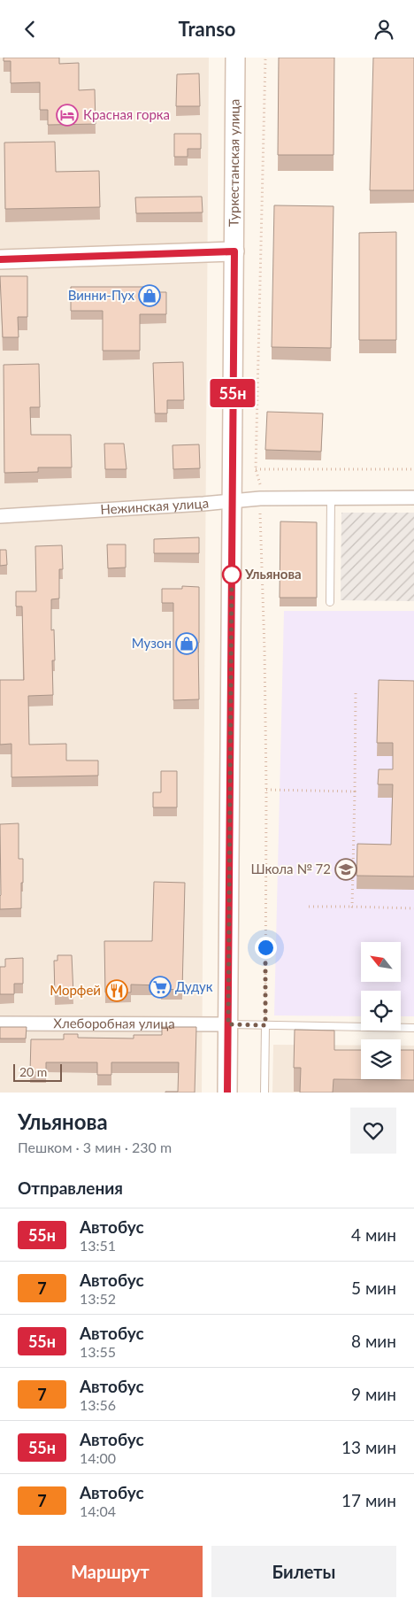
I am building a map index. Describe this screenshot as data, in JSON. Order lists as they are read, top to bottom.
{
  "streets": {
    "main road": ["Туркестанская улица"],
    "street": ["Нежинская улица", "Хлеборобная улица"]
  },
  "crossings": [
    ["Туркестанская улица", "Нежинская улица"],
    ["Туркестанская улица", "Хлеборобная улица"]
  ],
  "places": {
    "hotel": ["Красная горка"],
    "shop": ["Винни-Пух", "Музон"],
    "other": ["Ульянова"],
    "school or university": ["Школа № 72"],
    "supermarket": ["Дудук"],
    "restaurant": ["Морфей"]
  },
  "lines": ["bus line 55н"],
  "scale_bar": "20 m",
  "north": "top left",
  "page": {
    "header": "Transo",
    "on_map": "55н",
    "scale": "20 m",
    "heading": [
      ["Ульянова", "Пешком · 3 мин · 230 m"],
      "Отправления"
    ],
    "list": [
      {
        "mark": "55н",
        "name": "Автобус",
        "note": "13:51",
        "value": "4 мин"
      },
      {
        "mark": "7",
        "name": "Автобус",
        "note": "13:52",
        "value": "5 мин"
      },
      {
        "mark": "55н",
        "name": "Автобус",
        "note": "13:55",
        "value": "8 мин"
      },
      {
        "mark": "7",
        "name": "Автобус",
        "note": "13:56",
        "value": "9 мин"
      },
      {
        "mark": "55н",
        "name": "Автобус",
        "note": "14:00",
        "value": "13 мин"
      },
      {
        "mark": "7",
        "name": "Автобус",
        "note": "14:04",
        "value": "17 мин"
      }
    ],
    "buttons": ["Маршрут", "Билеты"]
  }
}
